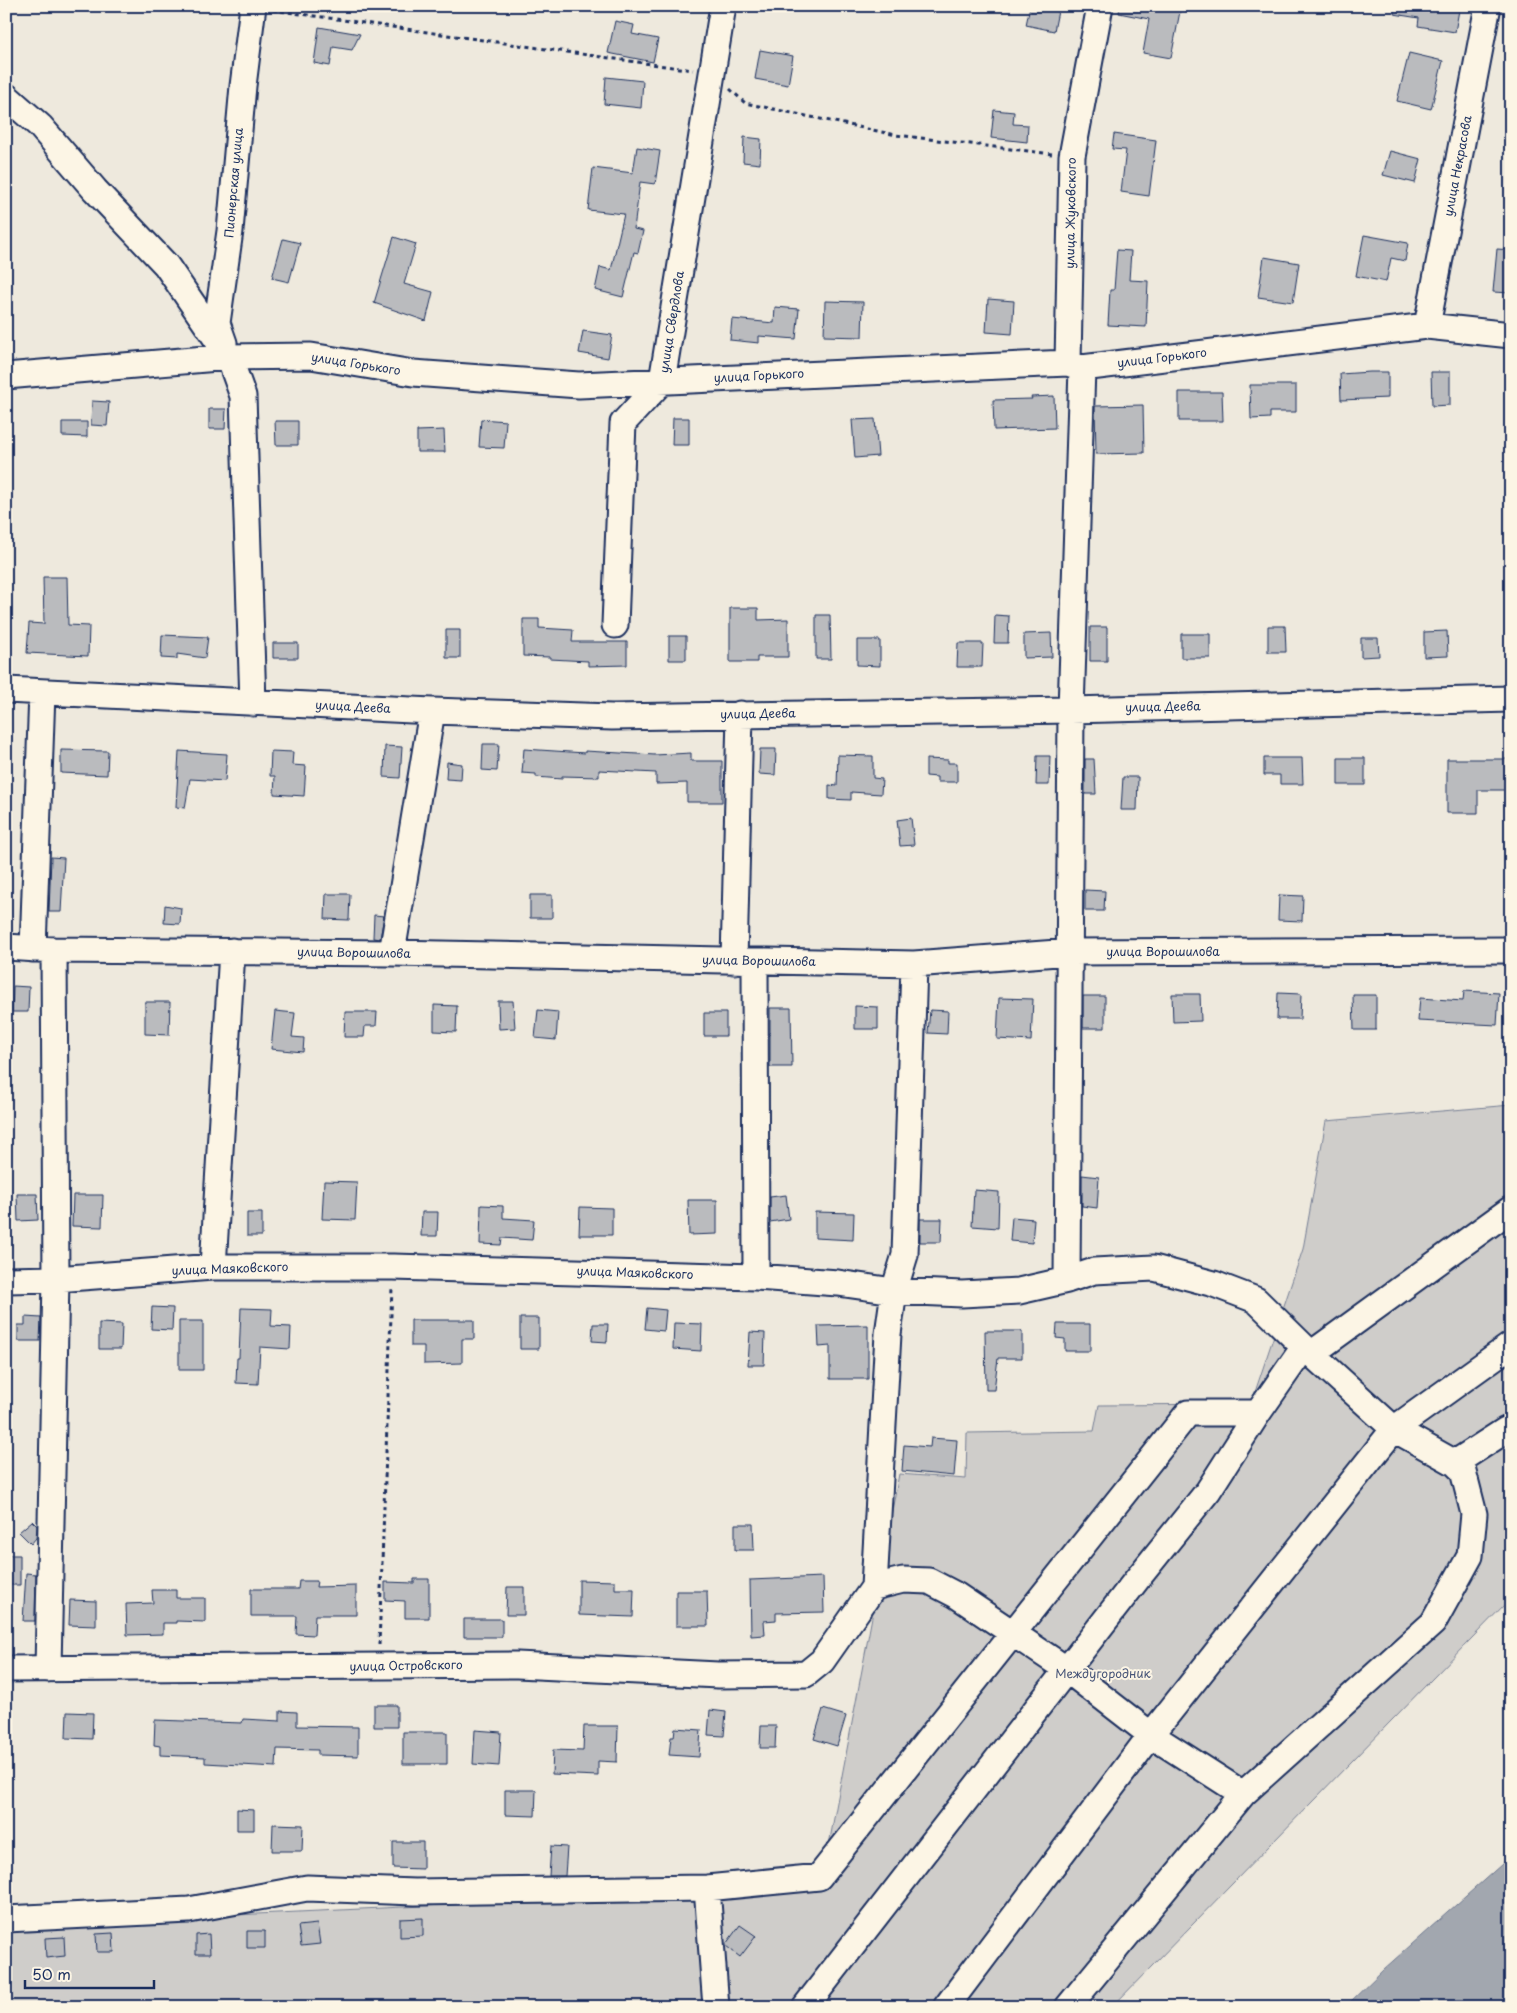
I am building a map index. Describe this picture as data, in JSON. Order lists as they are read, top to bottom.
{
  "streets": {
    "street": [
      "улица Некрасова",
      "Пионерская улица",
      "улица Жуковского",
      "улица Свердлова",
      "улица Горького",
      "улица Деева",
      "улица Ворошилова",
      "улица Маяковского",
      "улица Островского"
    ]
  },
  "crossings": [
    ["улица Некрасова", "улица Горького"],
    ["Пионерская улица", "улица Горького"],
    ["улица Жуковского", "улица Горького"],
    ["улица Жуковского", "улица Деева"],
    ["улица Жуковского", "улица Ворошилова"],
    ["улица Жуковского", "улица Маяковского"],
    ["улица Свердлова", "улица Горького"]
  ],
  "parks": ["Междугородник"],
  "scale_bar": "50 m"
}
